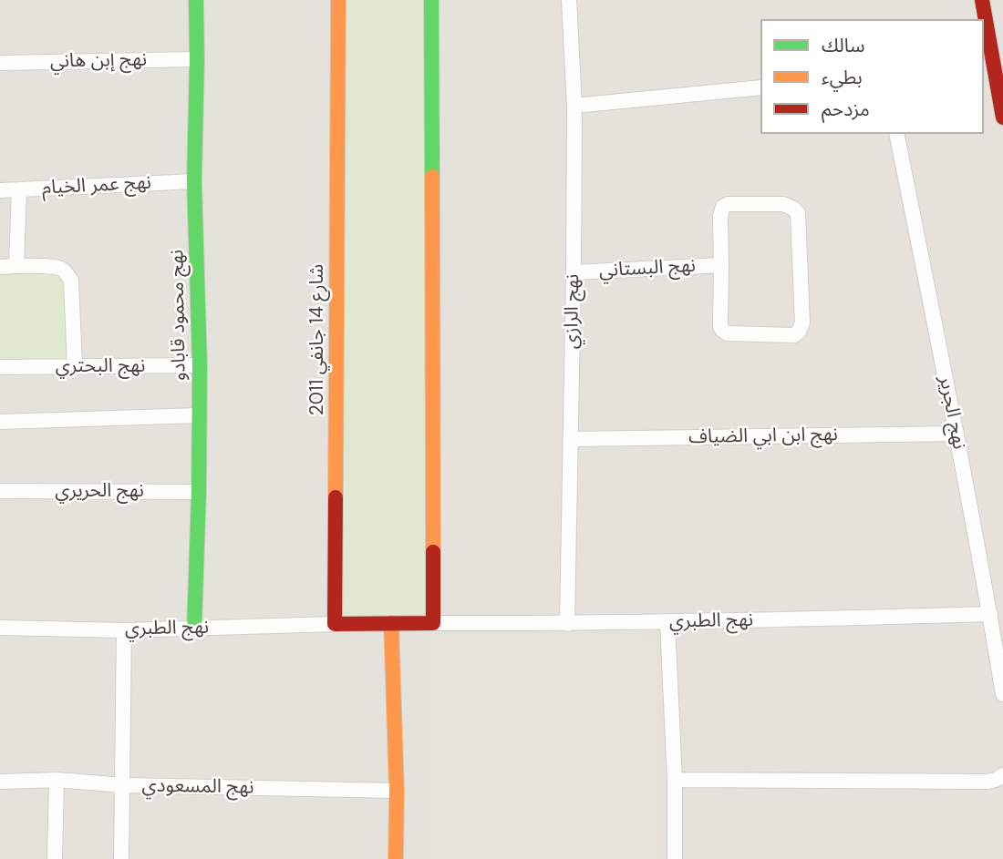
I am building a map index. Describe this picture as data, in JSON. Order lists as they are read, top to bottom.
{
  "streets": {
    "street": [
      "نهج إبن هاني",
      "نهج عمر الخيام",
      "نهج البستاني",
      "نهج الرازي",
      "نهج محمود قابادو",
      "شارع 14 جانفي 2011",
      "نهج البحتري",
      "نهج الجرير",
      "نهج ابن ابي الضياف",
      "نهج الحريري",
      "نهج الطبري",
      "نهج المسعودي"
    ]
  },
  "crossings": [
    ["نهج إبن هاني", "نهج محمود قابادو"],
    ["نهج عمر الخيام", "نهج محمود قابادو"],
    ["نهج البستاني", "نهج الرازي"],
    ["نهج الرازي", "نهج ابن ابي الضياف"],
    ["نهج الرازي", "نهج الطبري"],
    ["نهج محمود قابادو", "نهج البحتري"],
    ["نهج محمود قابادو", "نهج الحريري"],
    ["نهج محمود قابادو", "نهج الطبري"],
    ["شارع 14 جانفي 2011", "نهج الطبري"],
    ["نهج الجرير", "نهج ابن ابي الضياف"],
    ["نهج الجرير", "نهج الطبري"]
  ],
  "legend": ["سالك", "بطيء", "مزدحم"]
}
